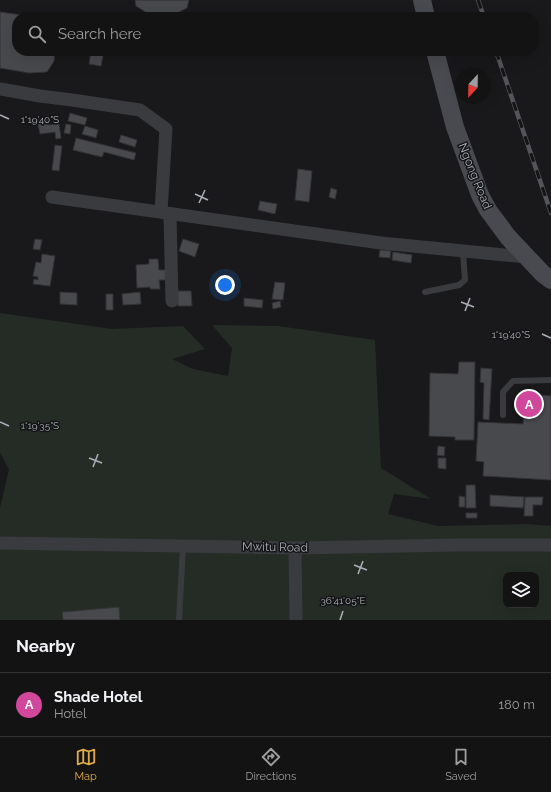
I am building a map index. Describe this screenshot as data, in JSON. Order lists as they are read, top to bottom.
{
  "streets": {
    "main road": ["Ngong Road"],
    "street": ["Mwitu Road"]
  },
  "north": "bottom",
  "page": {
    "search": "Search here",
    "pins": "A",
    "heading": "Nearby",
    "list": [
      {
        "mark": "A",
        "name": "Shade Hotel",
        "note": "Hotel",
        "value": "180 m"
      }
    ],
    "nav": ["Map", "Directions", "Saved"]
  },
  "coordinates": ["1°19'40\"S", "1°19'35\"S", "36°41'05\"E"]
}
